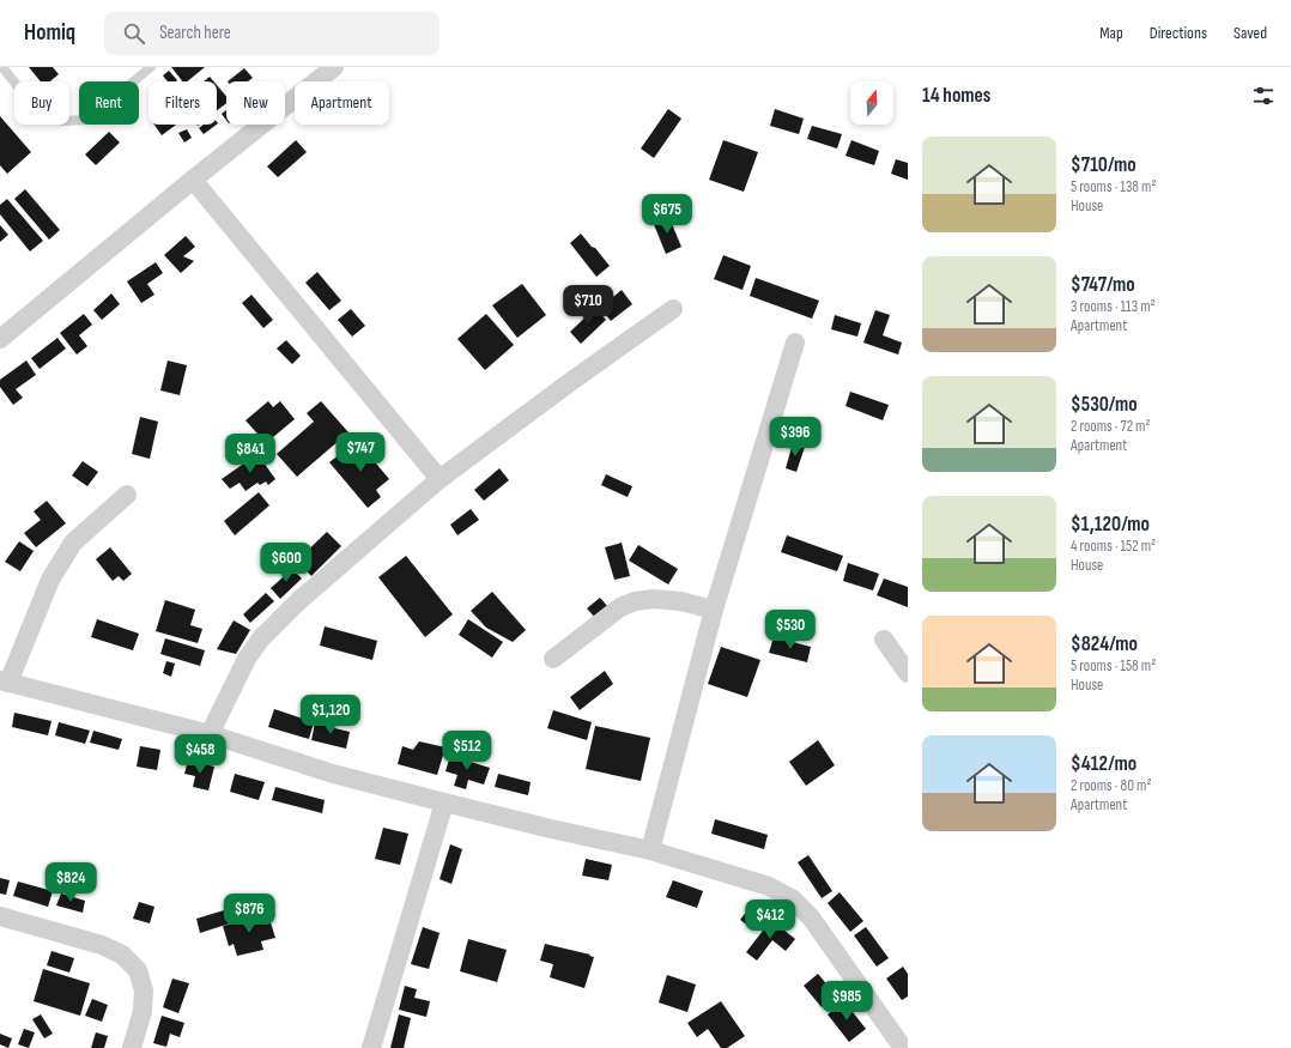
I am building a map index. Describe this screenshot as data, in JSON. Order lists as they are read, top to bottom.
{
  "north": "top",
  "page": {
    "header": "Homiq",
    "search": "Search here",
    "nav": ["Map", "Directions", "Saved"],
    "heading": "14 homes",
    "chip": [
      "Buy",
      "Rent",
      "Filters",
      "New",
      "Apartment"
    ],
    "list": [
      {
        "name": "$710/mo",
        "note": "5 rooms · 138 m² · House"
      },
      {
        "name": "$747/mo",
        "note": "3 rooms · 113 m² · Apartment"
      },
      {
        "name": "$530/mo",
        "note": "2 rooms · 72 m² · Apartment"
      },
      {
        "name": "$1,120/mo",
        "note": "4 rooms · 152 m² · House"
      },
      {
        "name": "$824/mo",
        "note": "5 rooms · 158 m² · House"
      },
      {
        "name": "$412/mo",
        "note": "2 rooms · 80 m² · Apartment"
      }
    ],
    "price": [
      "$675",
      "$710",
      "$396",
      "$747",
      "$841",
      "$600",
      "$530",
      "$1,120",
      "$512",
      "$458",
      "$824",
      "$876",
      "$412",
      "$985"
    ]
  }
}
